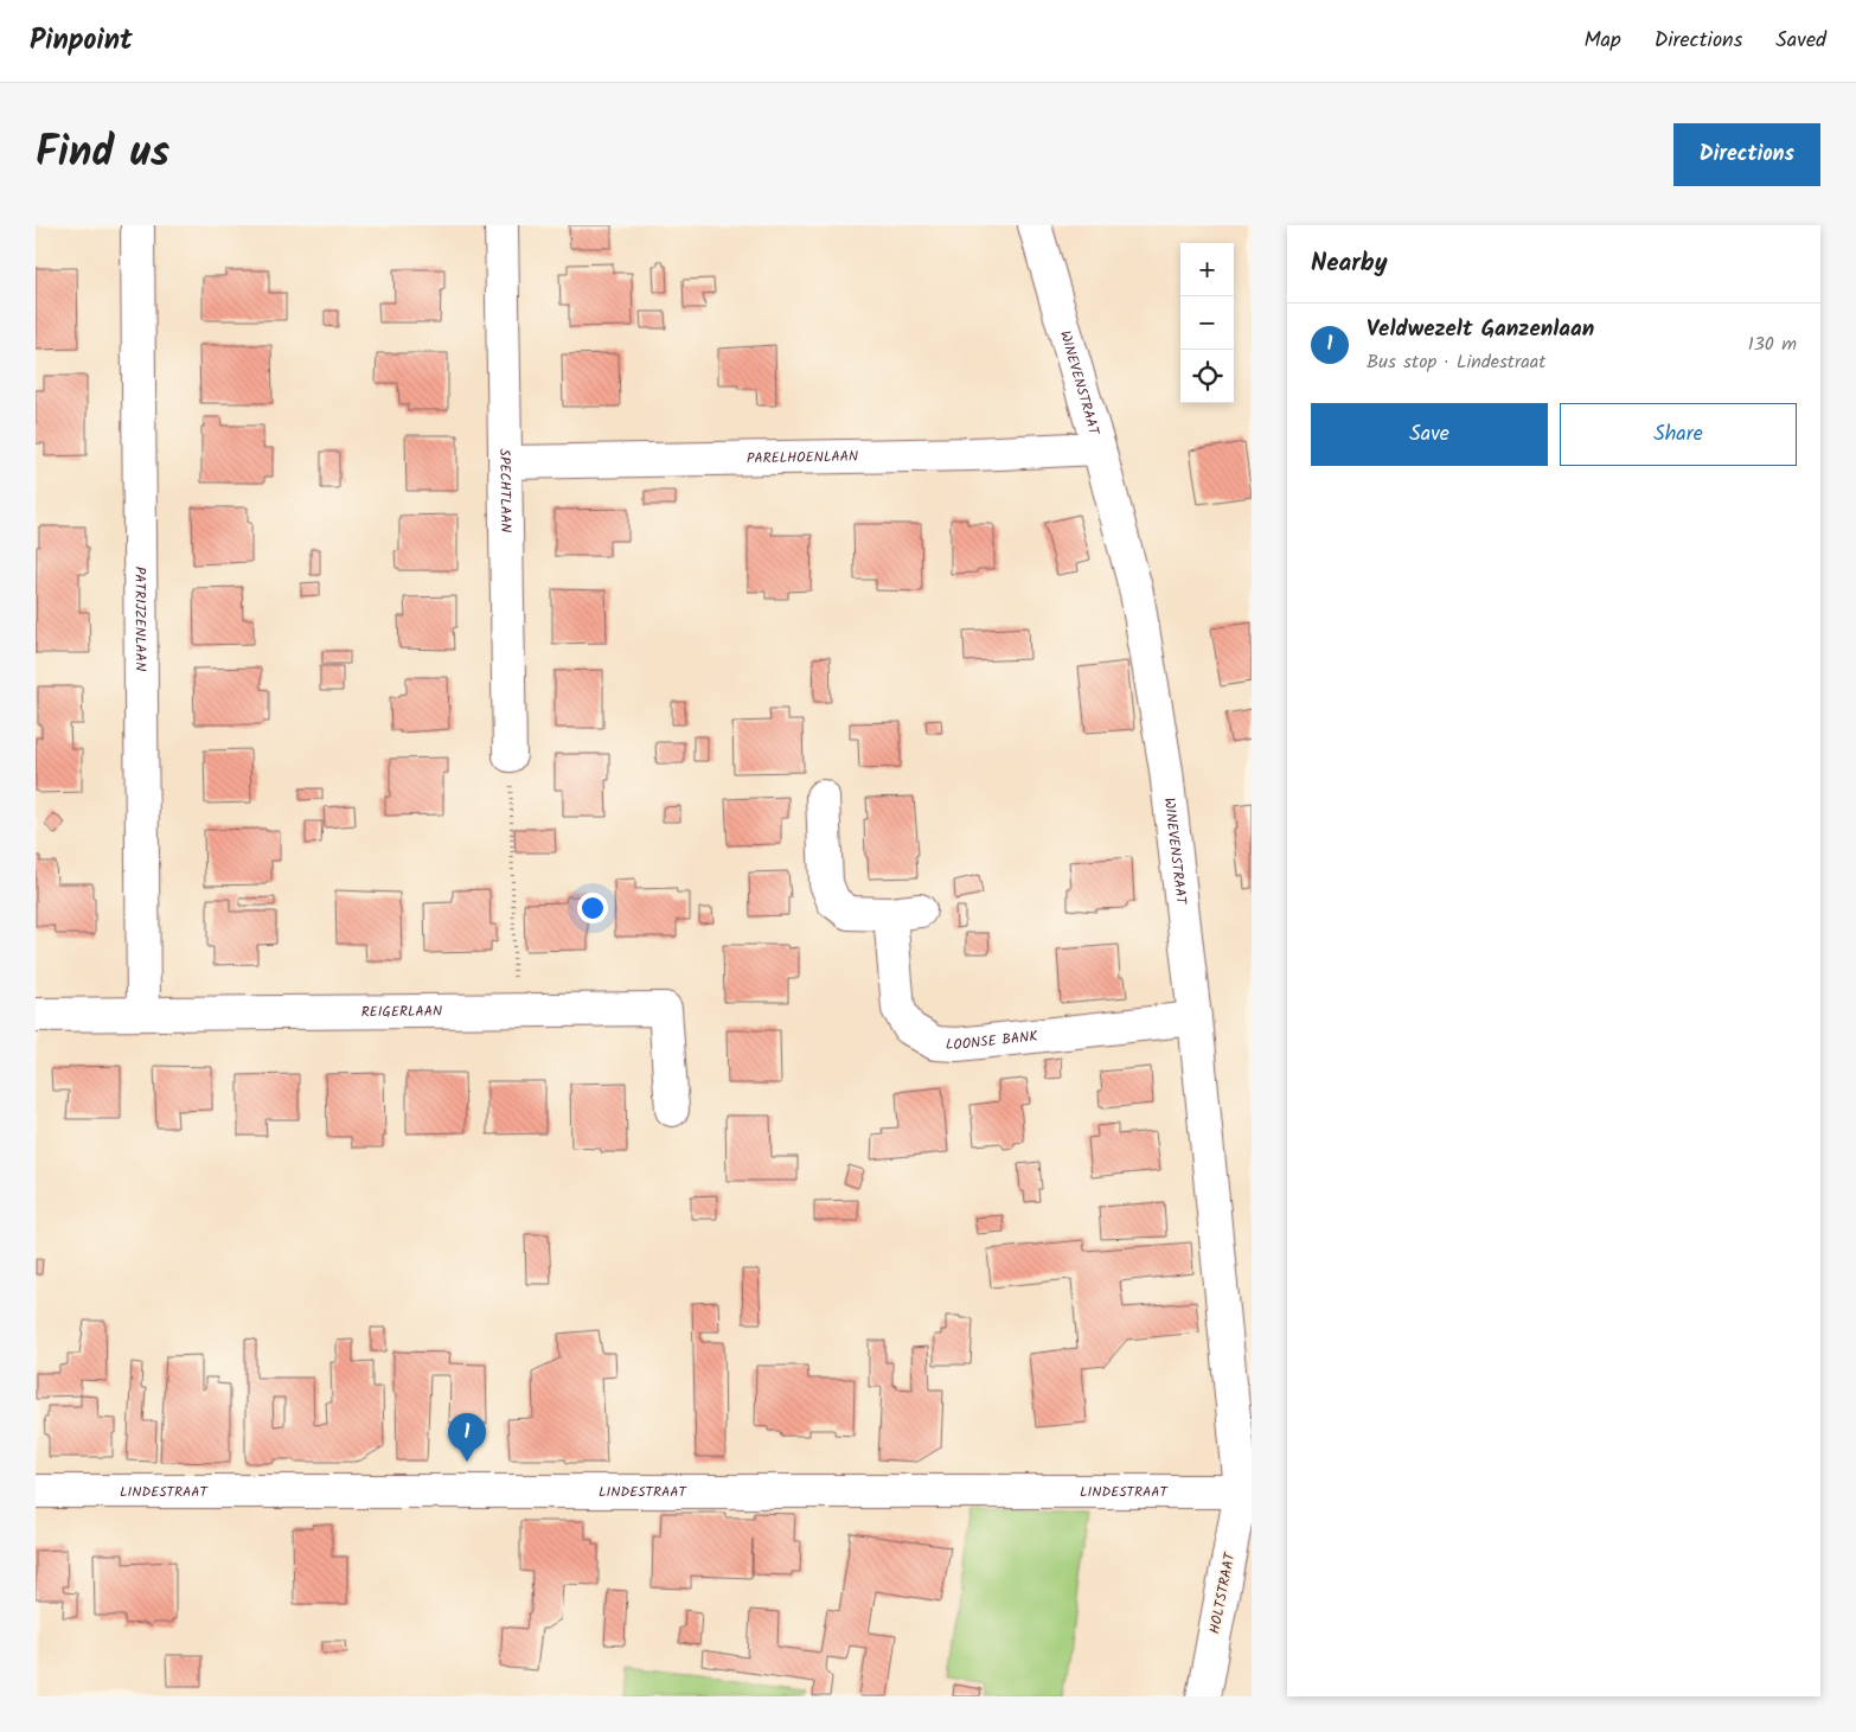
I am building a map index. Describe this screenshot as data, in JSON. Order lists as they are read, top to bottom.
{
  "streets": {
    "street": [
      "WINEVENSTRAAT",
      "PARELHOENLAAN",
      "SPECHTLAAN",
      "PATRIJZENLAAN",
      "REIGERLAAN",
      "LOONSE BANK",
      "LINDESTRAAT",
      "HOLTSTRAAT"
    ]
  },
  "crossings": [
    ["WINEVENSTRAAT", "PARELHOENLAAN"],
    ["WINEVENSTRAAT", "LOONSE BANK"],
    ["WINEVENSTRAAT", "LINDESTRAAT"],
    ["WINEVENSTRAAT", "HOLTSTRAAT"],
    ["PARELHOENLAAN", "SPECHTLAAN"],
    ["PATRIJZENLAAN", "REIGERLAAN"],
    ["LINDESTRAAT", "HOLTSTRAAT"]
  ],
  "page": {
    "header": "Pinpoint",
    "nav": ["Map", "Directions", "Saved"],
    "title": "Find us",
    "buttons": [
      "Directions",
      ["Save", "Share"]
    ],
    "heading": "Nearby",
    "map_buttons": ["+", "−"],
    "list": [
      {
        "mark": "1",
        "name": "Veldwezelt Ganzenlaan",
        "note": "Bus stop · Lindestraat",
        "value": "130 m"
      }
    ],
    "pins": "1"
  }
}
